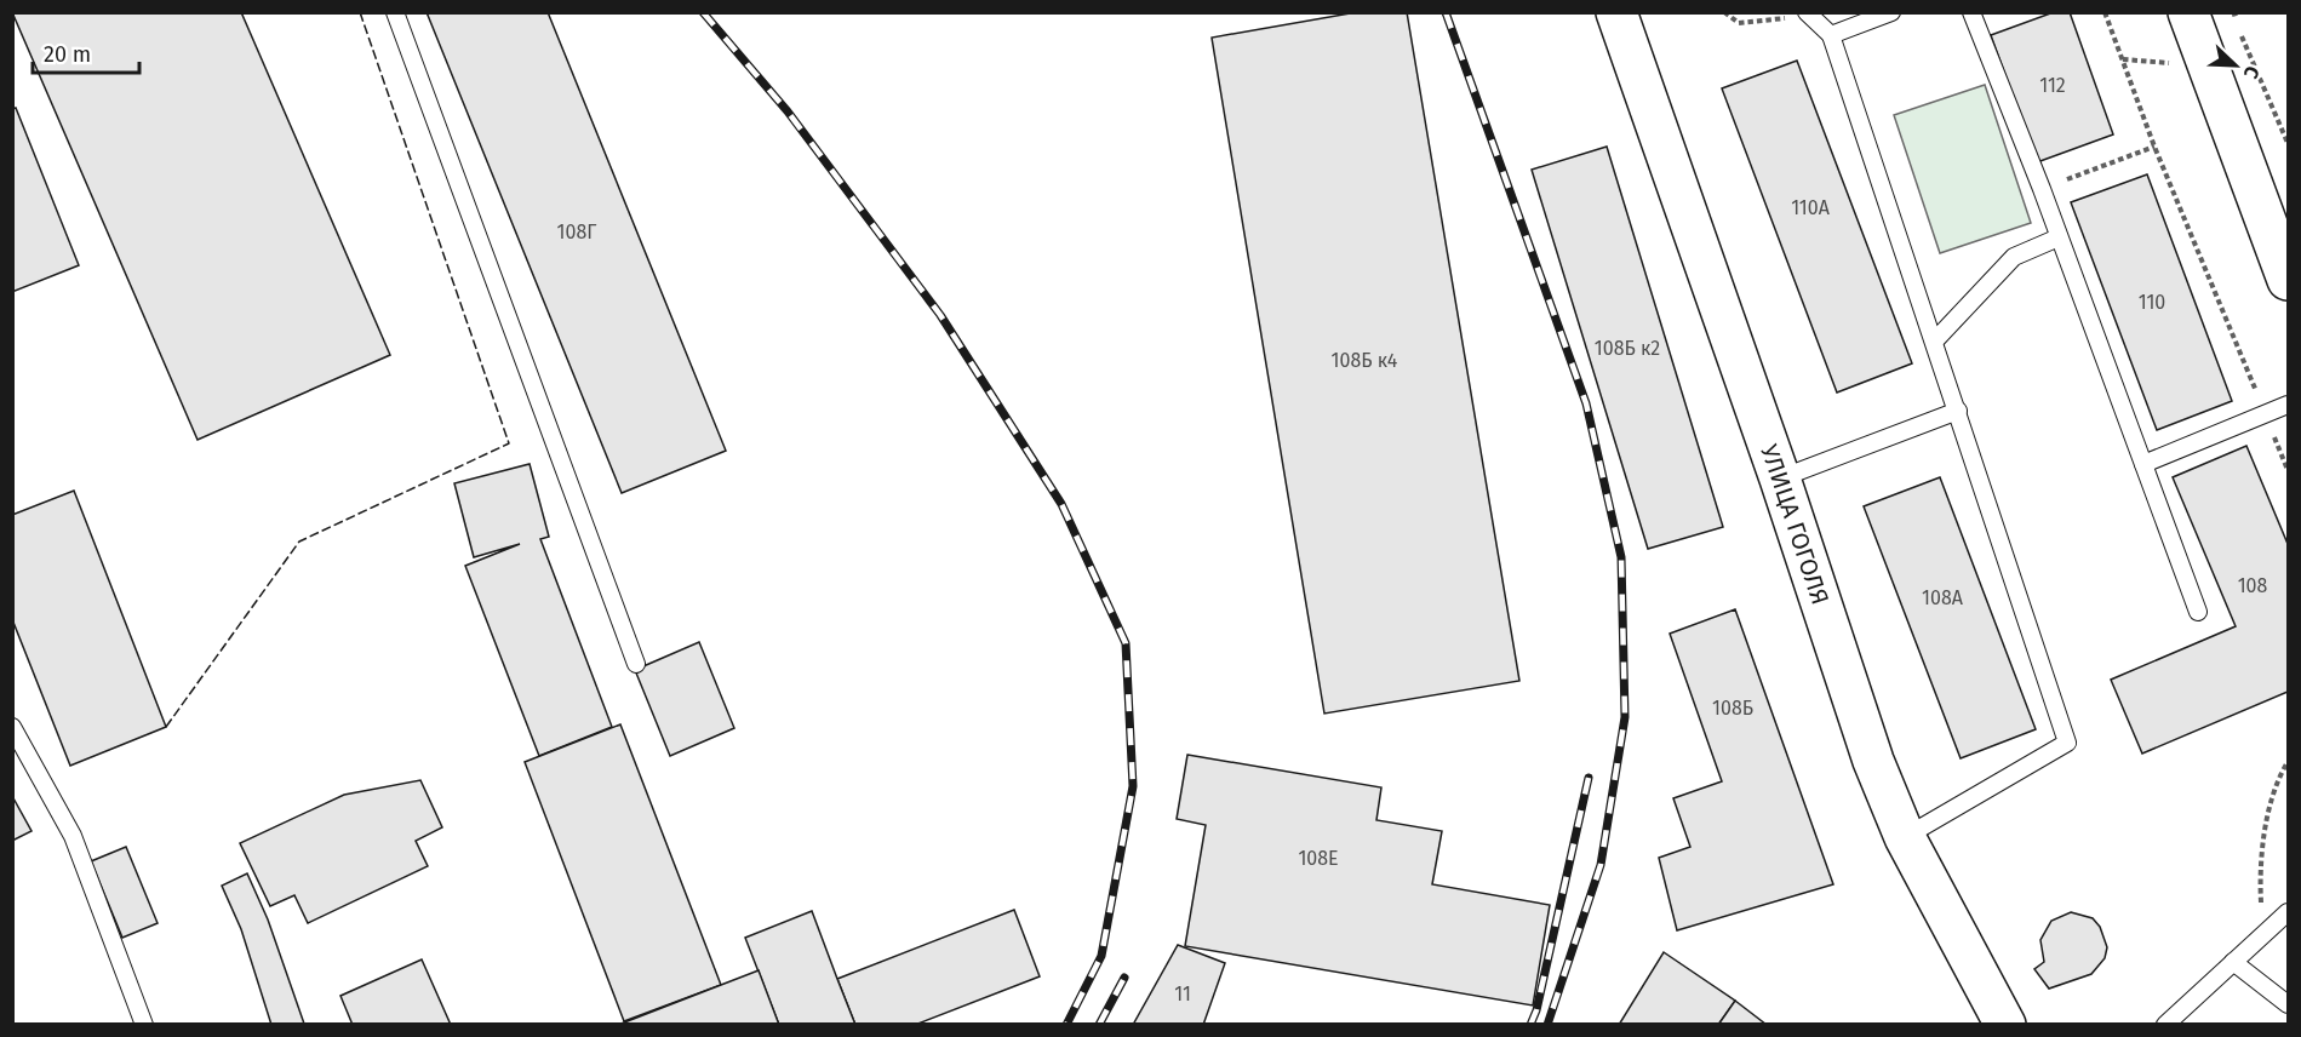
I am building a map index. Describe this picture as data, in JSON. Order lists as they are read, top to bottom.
{
  "streets": {
    "main road": ["УЛИЦА ГОГОЛЯ"]
  },
  "house_numbers": [
    "112",
    "110А",
    "108Г",
    "110",
    "108Б к2",
    "108Б к4",
    "108",
    "108А",
    "108Б",
    "108Е",
    "11"
  ],
  "scale_bar": "20 m",
  "north": "bottom right"
}
